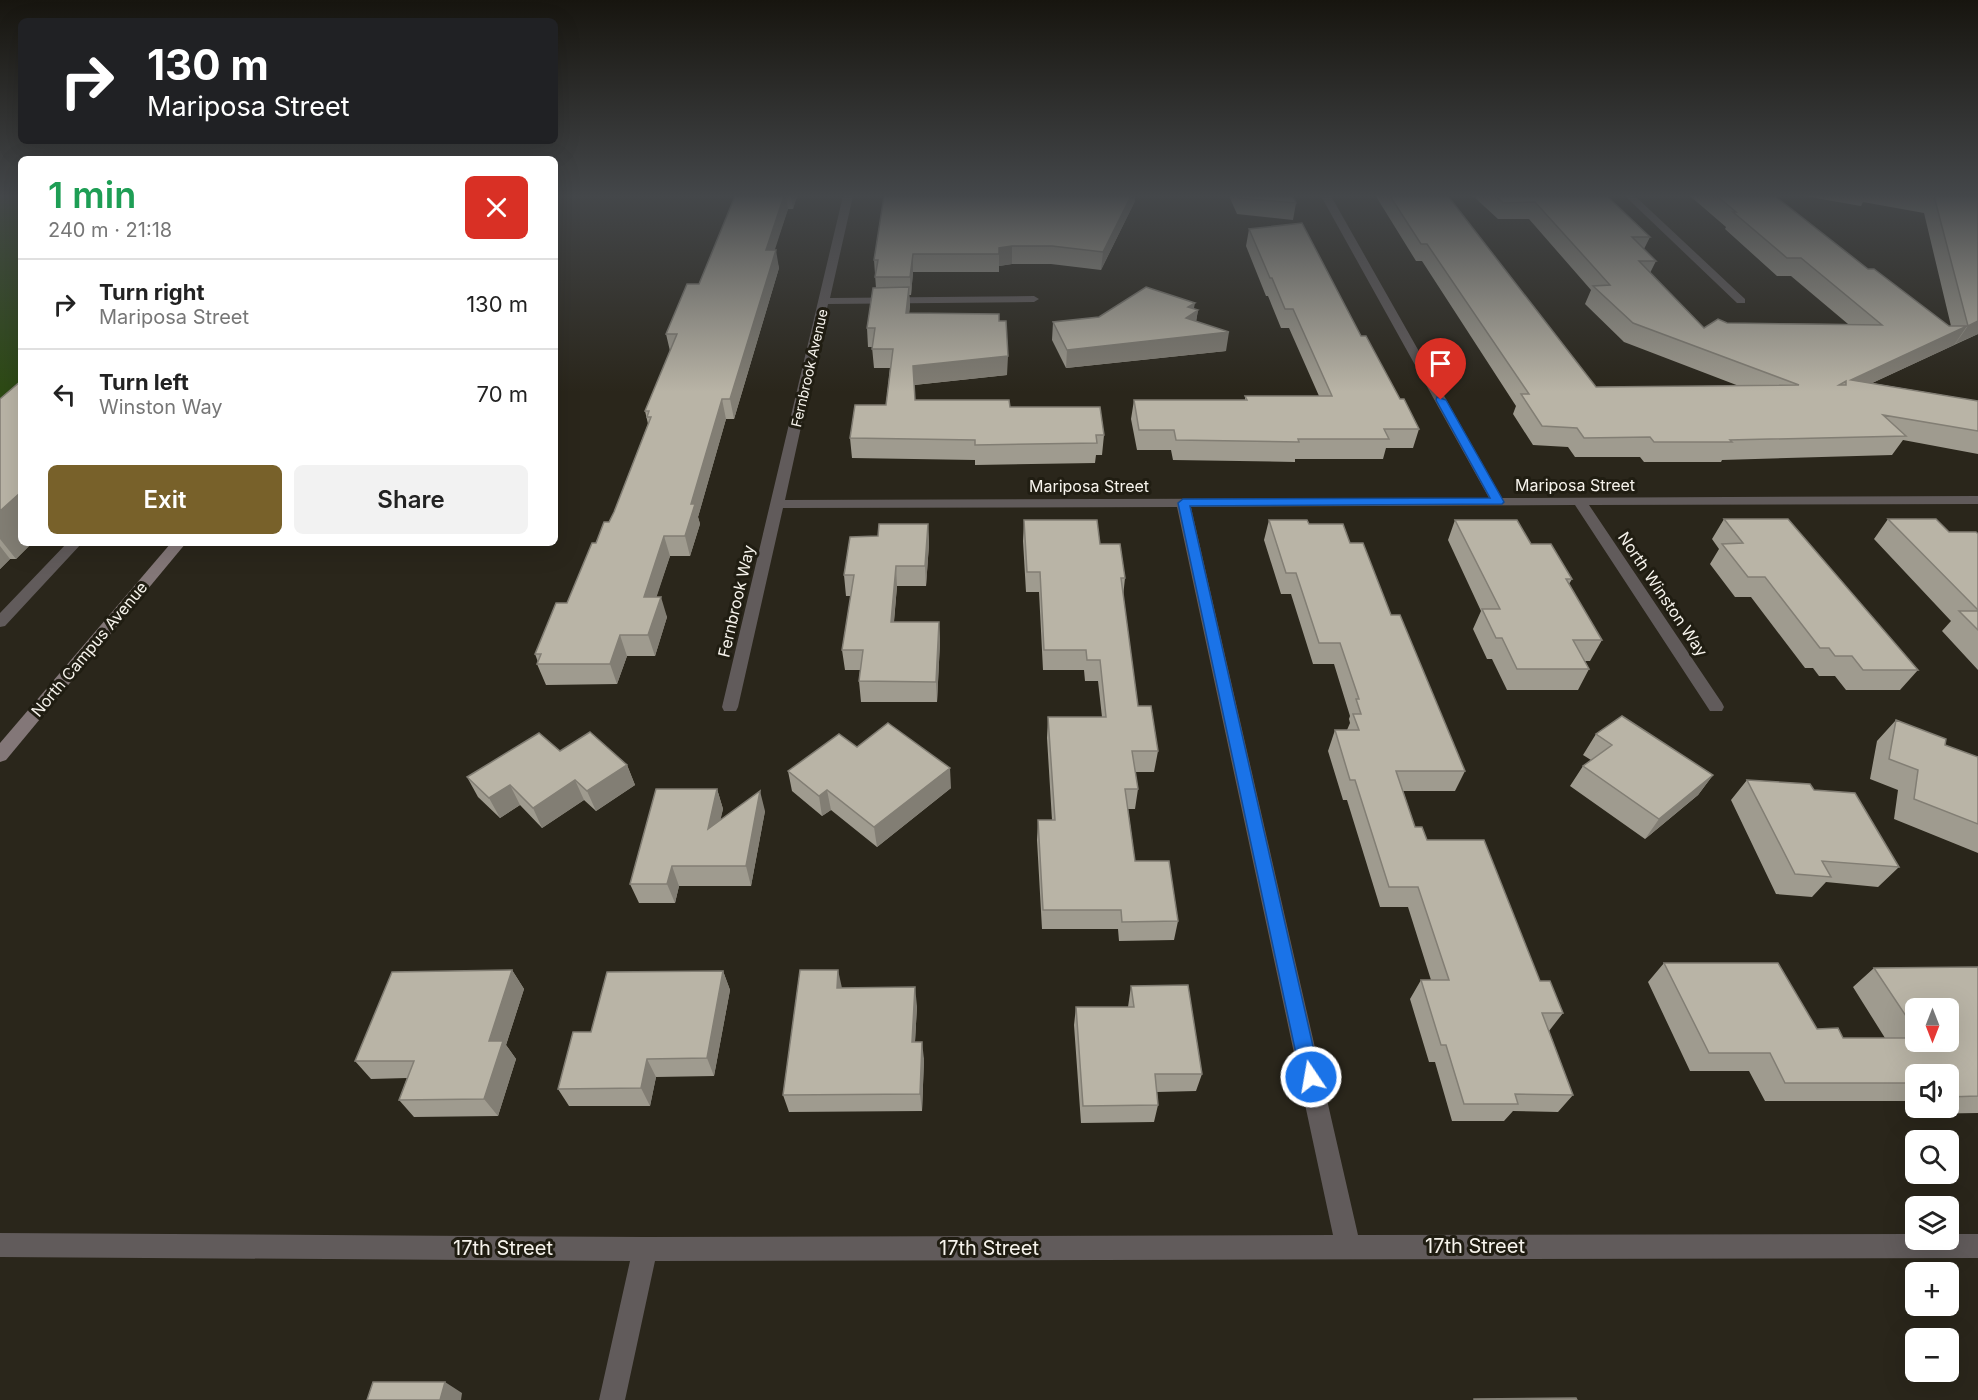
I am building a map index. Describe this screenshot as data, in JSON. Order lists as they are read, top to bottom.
{
  "streets": {
    "main road": ["North Campus Avenue"],
    "street": [
      "Fernbrook Avenue",
      "Mariposa Street",
      "North Winston Way",
      "Fernbrook Way",
      "17th Street"
    ]
  },
  "crossings": [
    ["Fernbrook Avenue", "Mariposa Street"],
    ["Fernbrook Avenue", "Fernbrook Way"],
    ["Mariposa Street", "North Winston Way"],
    ["Mariposa Street", "Fernbrook Way"]
  ],
  "north": "bottom",
  "page": {
    "turn": ["130 m", "Mariposa Street"],
    "heading": ["1 min", "240 m · 21:18"],
    "list": [
      {
        "name": "Turn right",
        "note": "Mariposa Street",
        "value": "130 m"
      },
      {
        "name": "Turn left",
        "note": "Winston Way",
        "value": "70 m"
      }
    ],
    "buttons": ["Exit", "Share"],
    "map_buttons": ["+", "−"]
  }
}
